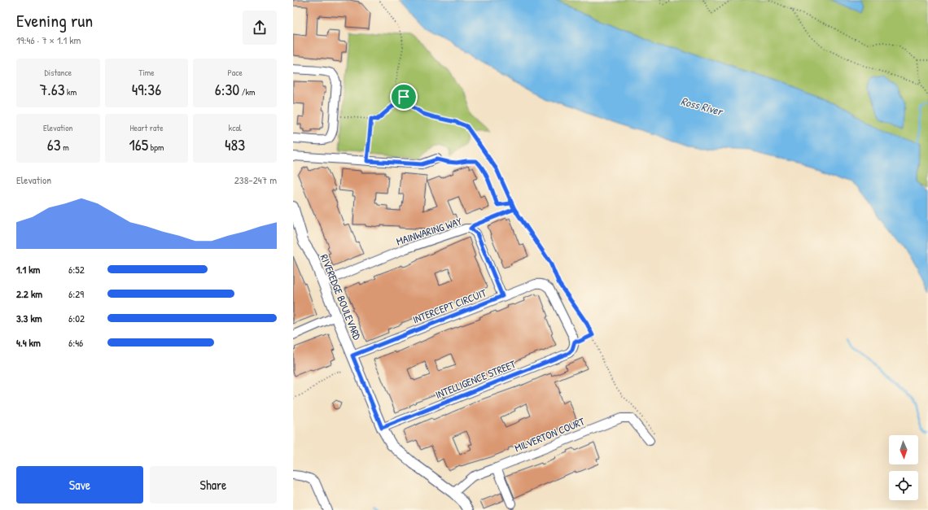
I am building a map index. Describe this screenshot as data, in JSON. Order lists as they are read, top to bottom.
{
  "streets": {
    "street": [
      "MAINWARING WAY",
      "RIVEREDGE BOULEVARD",
      "INTERCEPT CIRCUIT",
      "INTELLIGENCE STREET",
      "MILVERTON COURT"
    ]
  },
  "crossings": [
    ["MAINWARING WAY", "RIVEREDGE BOULEVARD"],
    ["MAINWARING WAY", "INTERCEPT CIRCUIT"],
    ["RIVEREDGE BOULEVARD", "INTERCEPT CIRCUIT"],
    ["RIVEREDGE BOULEVARD", "INTELLIGENCE STREET"],
    ["RIVEREDGE BOULEVARD", "MILVERTON COURT"],
    ["INTERCEPT CIRCUIT", "INTELLIGENCE STREET"]
  ],
  "water": ["Ross River"],
  "north": "bottom",
  "page": {
    "heading": ["Evening run", "19:46 · 7 × 1.1 km"],
    "stats": [
      ["Distance", "7.63 km"],
      ["Time", "49:36"],
      ["Pace", "6:30 /km"],
      ["Elevation", "63 m"],
      ["Heart rate", "165 bpm"],
      ["kcal", "483"]
    ],
    "chart": ["Elevation", "238–247 m"],
    "list": [
      {
        "name": "1.1 km",
        "note": "6:52"
      },
      {
        "name": "2.2 km",
        "note": "6:29"
      },
      {
        "name": "3.3 km",
        "note": "6:02"
      },
      {
        "name": "4.4 km",
        "note": "6:46"
      }
    ],
    "buttons": ["Save", "Share"]
  }
}
